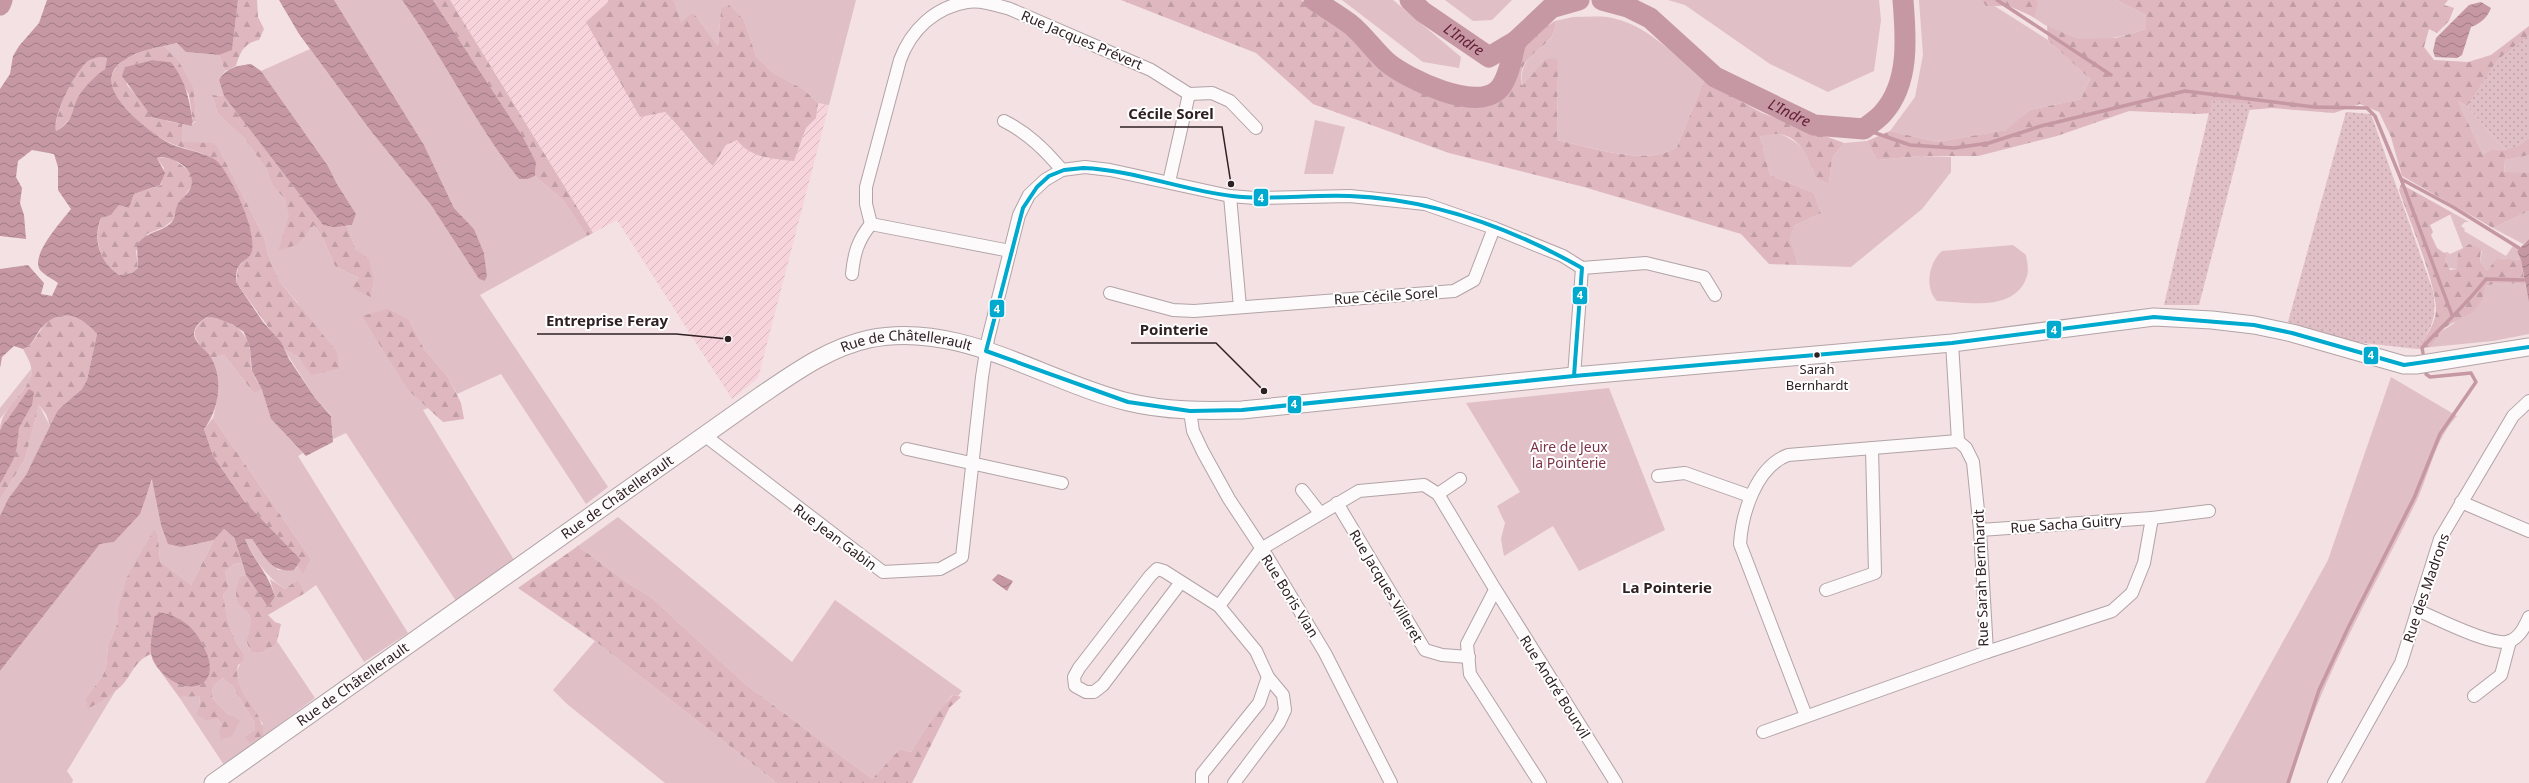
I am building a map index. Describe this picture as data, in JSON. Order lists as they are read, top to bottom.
{
  "streets": {
    "main road": ["Rue de Châtellerault"],
    "street": [
      "Rue Jacques Prévert",
      "Rue Cécile Sorel",
      "Rue Sacha Guitry",
      "Rue Jean Gabin",
      "Rue Sarah Bernhardt",
      "Rue Jacques Villeret",
      "Rue des Madrons",
      "Rue Boris Vian",
      "Rue André Bourvil"
    ]
  },
  "crossings": [
    ["Rue de Châtellerault", "Rue Jean Gabin"],
    ["Rue de Châtellerault", "Rue Boris Vian"],
    ["Rue Sacha Guitry", "Rue Sarah Bernhardt"]
  ],
  "districts": ["La Pointerie"],
  "water": ["L'Indre"],
  "parks": ["Aire de Jeux la Pointerie"],
  "places": [
    "Cécile Sorel",
    "Entreprise Feray",
    "Sarah Bernhardt",
    "Pointerie"
  ],
  "lines": ["transit line 4"]
}
